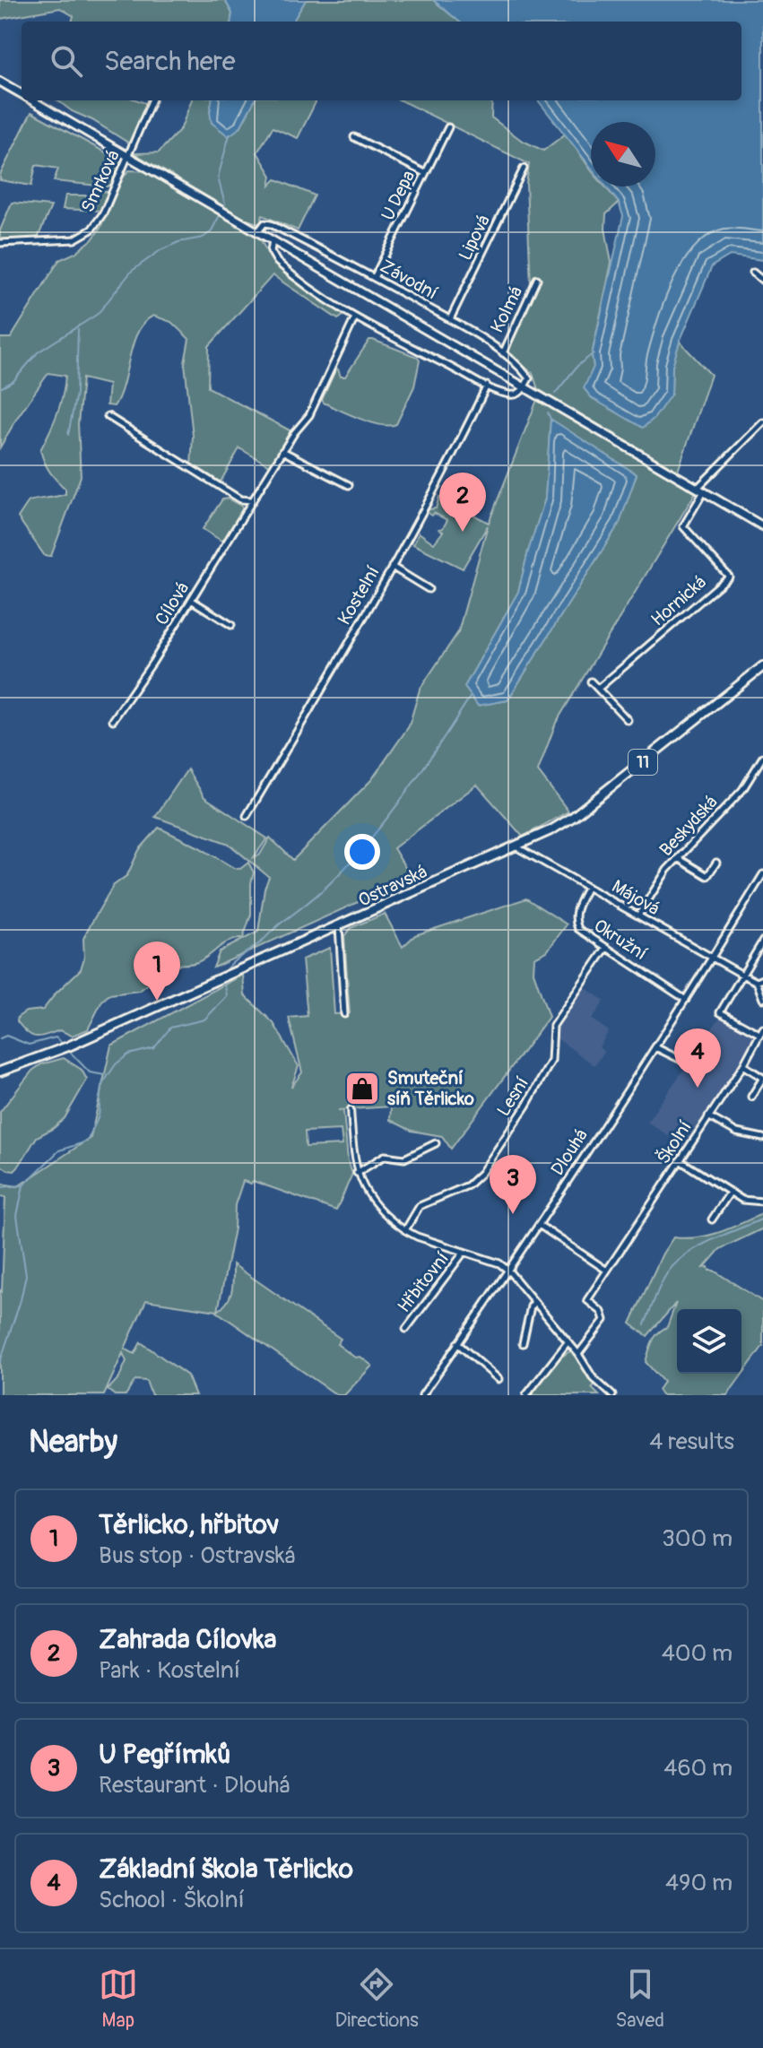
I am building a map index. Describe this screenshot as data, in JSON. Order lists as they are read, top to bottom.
{
  "streets": {
    "main road": ["Závodní", "11", "Ostravská"],
    "street": [
      "Smrková",
      "U Depa",
      "Lipová",
      "Kolmá",
      "Kostelní",
      "Hornická",
      "Cílová",
      "Beskydská",
      "Májová",
      "Okružní",
      "Lesní",
      "Školní",
      "Dlouhá",
      "Hřbitovní"
    ]
  },
  "crossings": [
    ["Smrková", "Závodní"],
    ["U Depa", "Závodní"],
    ["Lipová", "Závodní"],
    ["Závodní", "Kolmá"],
    ["Závodní", "Hornická"],
    ["Beskydská", "Májová"],
    ["Ostravská", "Májová"],
    ["Májová", "Okružní"],
    ["Májová", "Dlouhá"],
    ["Okružní", "Lesní"],
    ["Okružní", "Dlouhá"],
    ["Lesní", "Hřbitovní"],
    ["Dlouhá", "Hřbitovní"]
  ],
  "places": {
    "shop": ["Smuteční síň Těrlicko"]
  },
  "north": "top left",
  "page": {
    "search": "Search here",
    "pins": [
      "2",
      "1",
      "4",
      "3"
    ],
    "heading": ["Nearby", "4 results"],
    "list": [
      {
        "mark": "1",
        "name": "Těrlicko, hřbitov",
        "note": "Bus stop · Ostravská",
        "value": "300 m"
      },
      {
        "mark": "2",
        "name": "Zahrada Cílovka",
        "note": "Park · Kostelní",
        "value": "400 m"
      },
      {
        "mark": "3",
        "name": "U Pegřímků",
        "note": "Restaurant · Dlouhá",
        "value": "460 m"
      },
      {
        "mark": "4",
        "name": "Základní škola Těrlicko",
        "note": "School · Školní",
        "value": "490 m"
      }
    ],
    "nav": ["Map", "Directions", "Saved"]
  }
}
